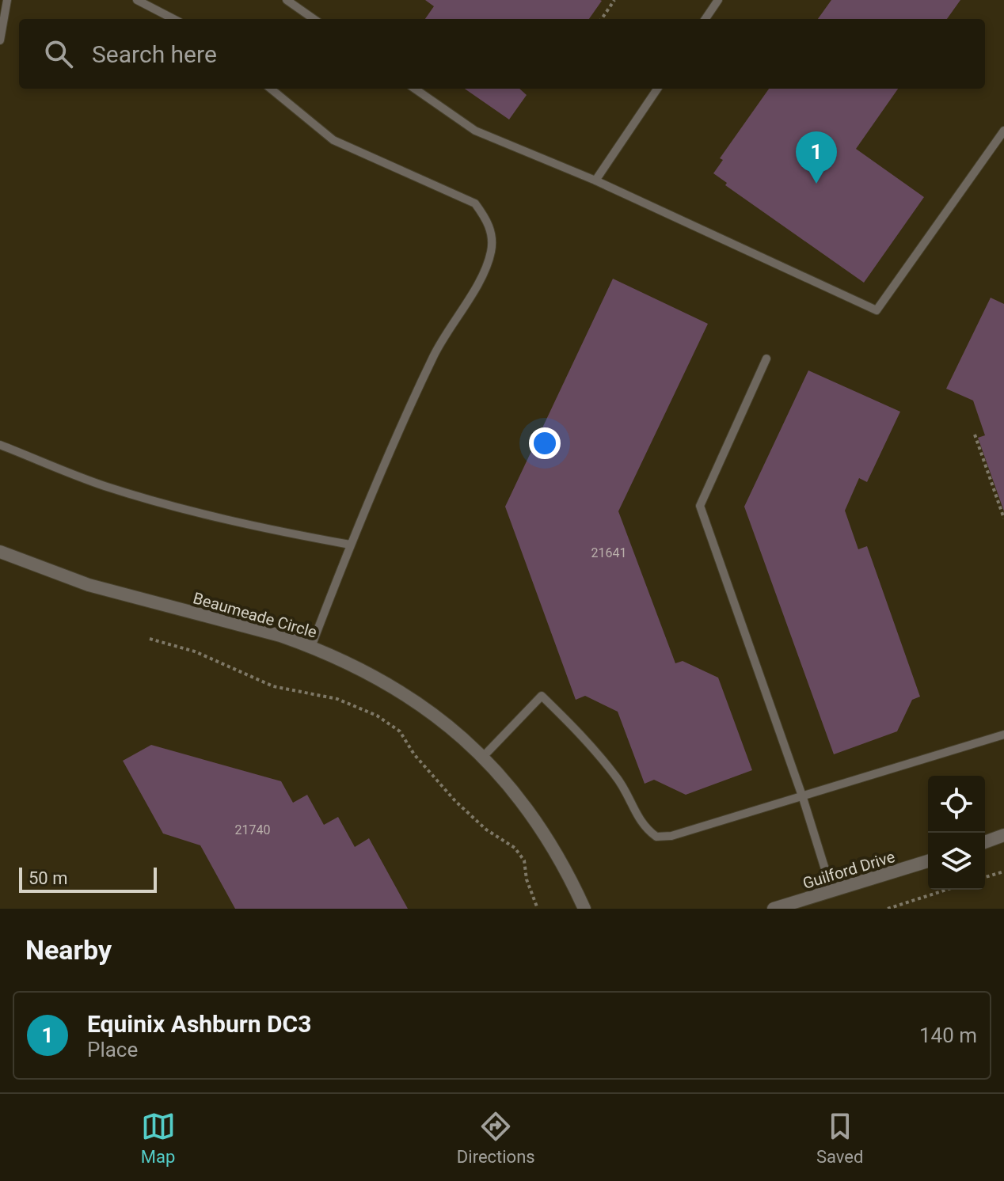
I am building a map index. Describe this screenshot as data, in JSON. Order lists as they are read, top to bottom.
{
  "streets": {
    "street": ["Beaumeade Circle", "Guilford Drive"]
  },
  "house_numbers": ["21641", "21740"],
  "scale_bar": "50 m",
  "page": {
    "search": "Search here",
    "pins": "1",
    "scale": "50 m",
    "heading": "Nearby",
    "list": [
      {
        "mark": "1",
        "name": "Equinix Ashburn DC3",
        "note": "Place",
        "value": "140 m"
      }
    ],
    "nav": ["Map", "Directions", "Saved"]
  }
}
